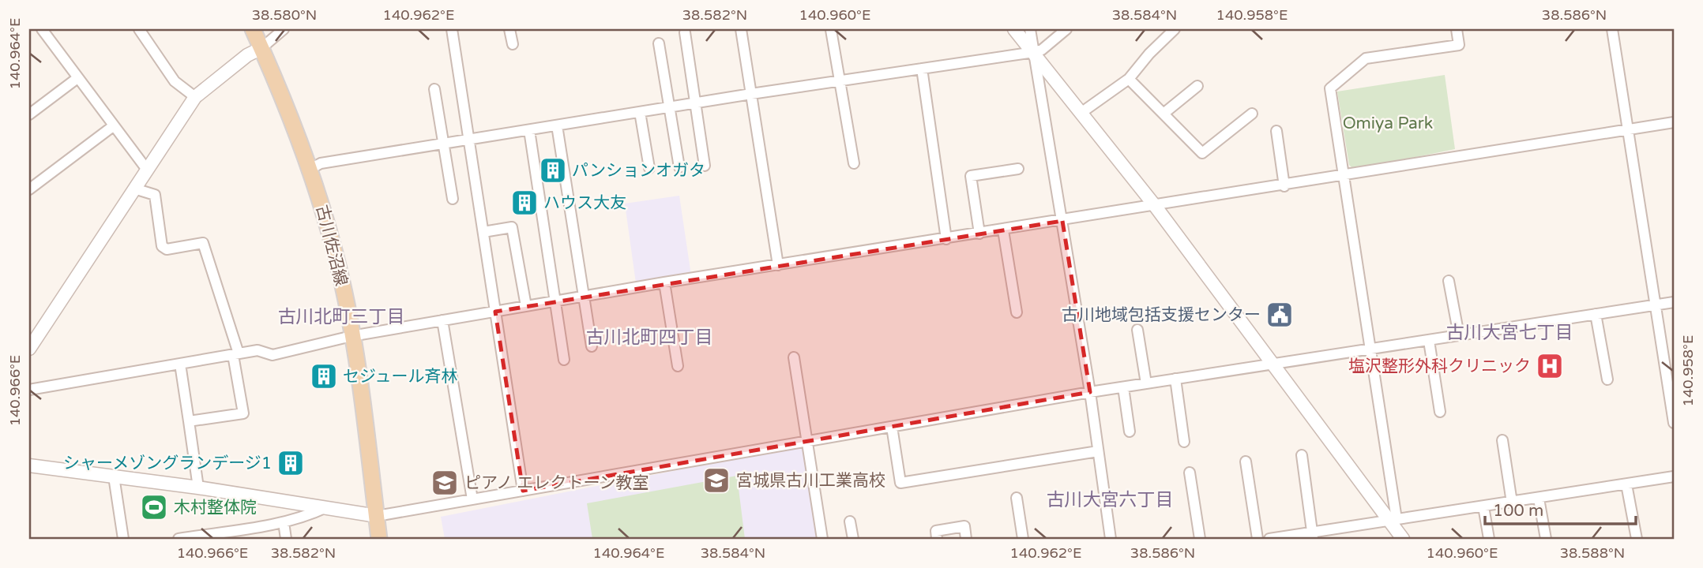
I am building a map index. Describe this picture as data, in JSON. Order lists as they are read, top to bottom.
{
  "streets": {
    "main road": ["古川佐沼線"]
  },
  "districts": [
    "古川北町三丁目",
    "古川大宮七丁目",
    "古川北町四丁目",
    "古川大宮六丁目"
  ],
  "parks": ["Omiya Park"],
  "places": {
    "building": [
      "パンションオガタ",
      "ハウス大友",
      "セジュール斉林",
      "シャーメゾングランデージ1"
    ],
    "public building": ["古川地域包括支援センター"],
    "hospital": ["塩沢整形外科クリニック"],
    "school or university": ["宮城県古川工業高校", "ピアノ エレクトーン教室"],
    "sports": ["木村整体院"]
  },
  "scale_bar": "100 m",
  "coordinates": [
    "38.580°N",
    "140.962°E",
    "38.582°N",
    "140.960°E",
    "38.584°N",
    "140.958°E",
    "38.586°N",
    "140.964°E",
    "140.966°E",
    "38.588°N"
  ]
}
